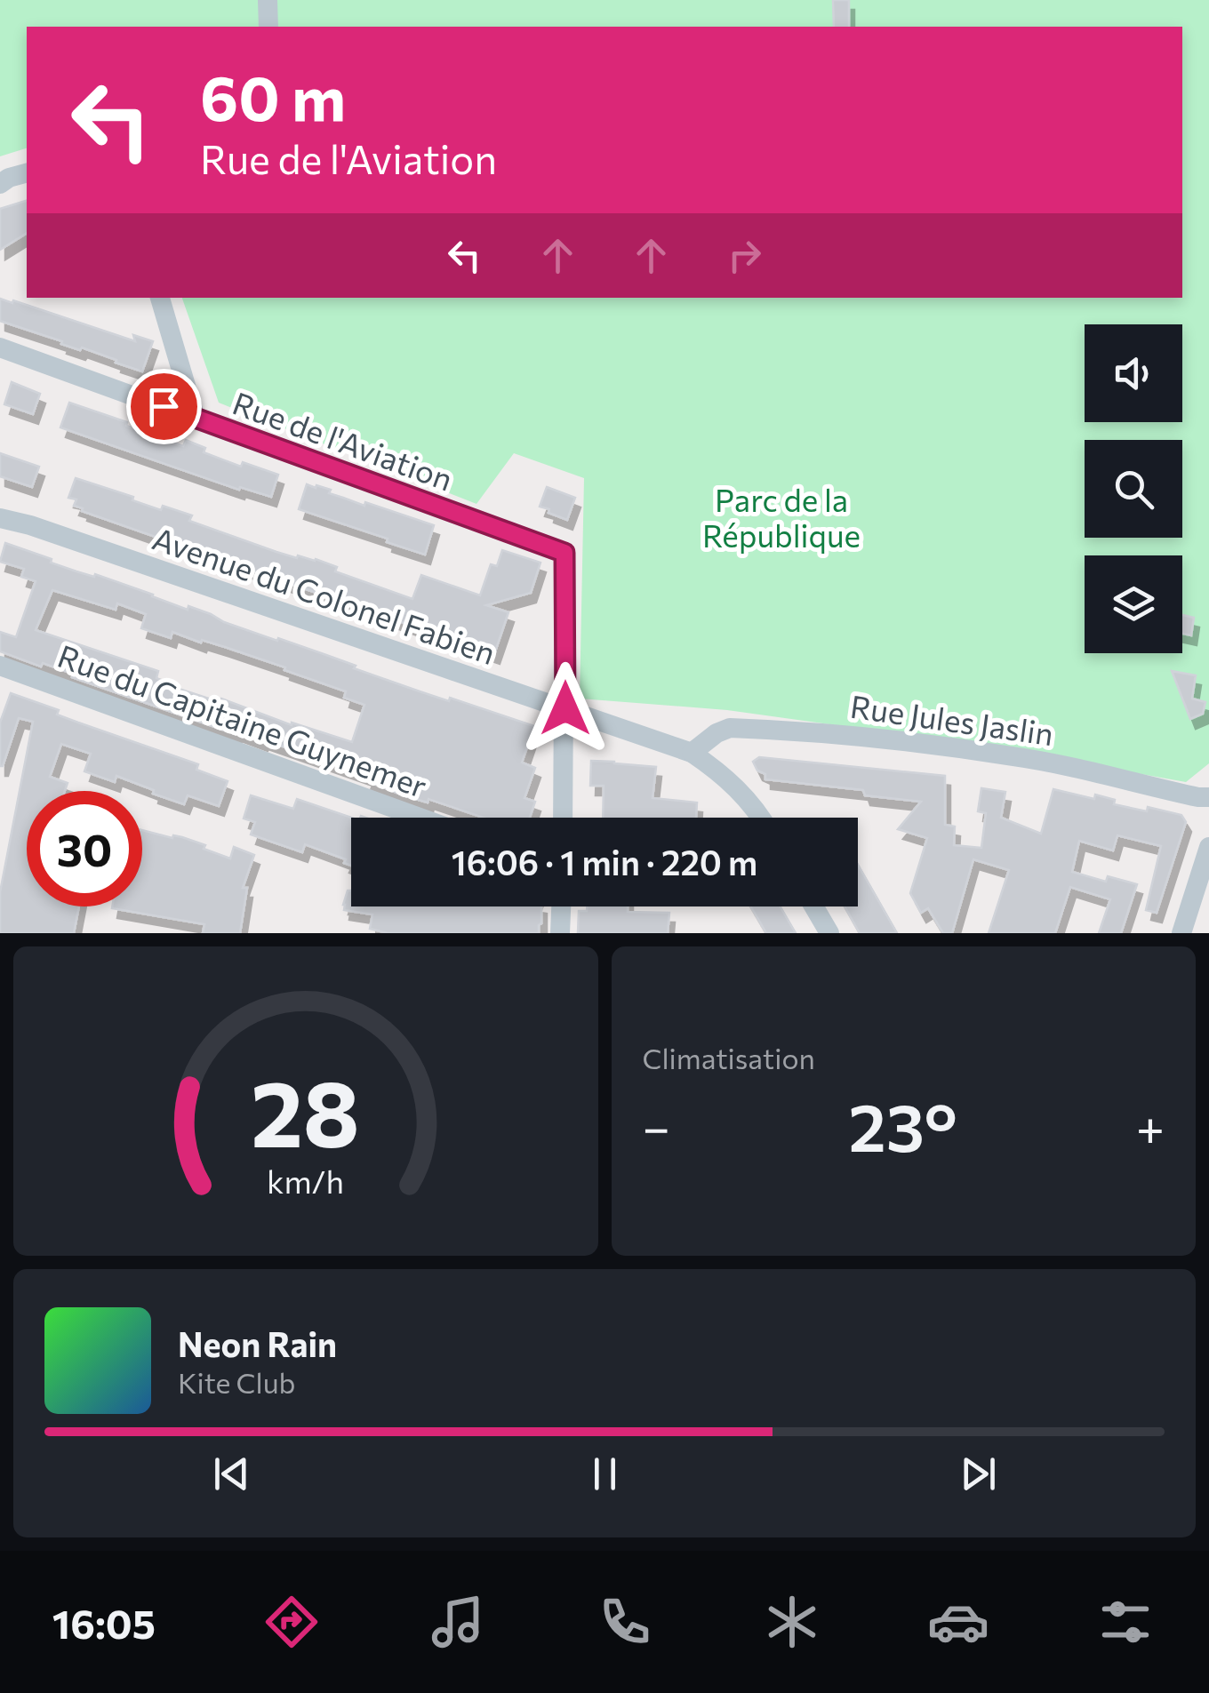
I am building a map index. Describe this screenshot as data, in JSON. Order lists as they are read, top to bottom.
{
  "streets": {
    "street": [
      "Rue de l'Aviation",
      "Avenue du Colonel Fabien",
      "Rue Jules Jaslin",
      "Rue du Capitaine Guynemer"
    ]
  },
  "crossings": [
    ["Rue de l'Aviation", "Avenue du Colonel Fabien"],
    ["Avenue du Colonel Fabien", "Rue Jules Jaslin"]
  ],
  "parks": ["Parc de la République"],
  "page": {
    "turn": ["60 m", "Rue de l'Aviation"],
    "limit": "30",
    "trip": "16:06 · 1 min · 220 m",
    "tile": "Climatisation",
    "heat": ["−", "23°", "+"],
    "song": ["Neon Rain", "Kite Club"],
    "tabs": "16:05",
    "gauge": ["28", "km/h"]
  }
}
